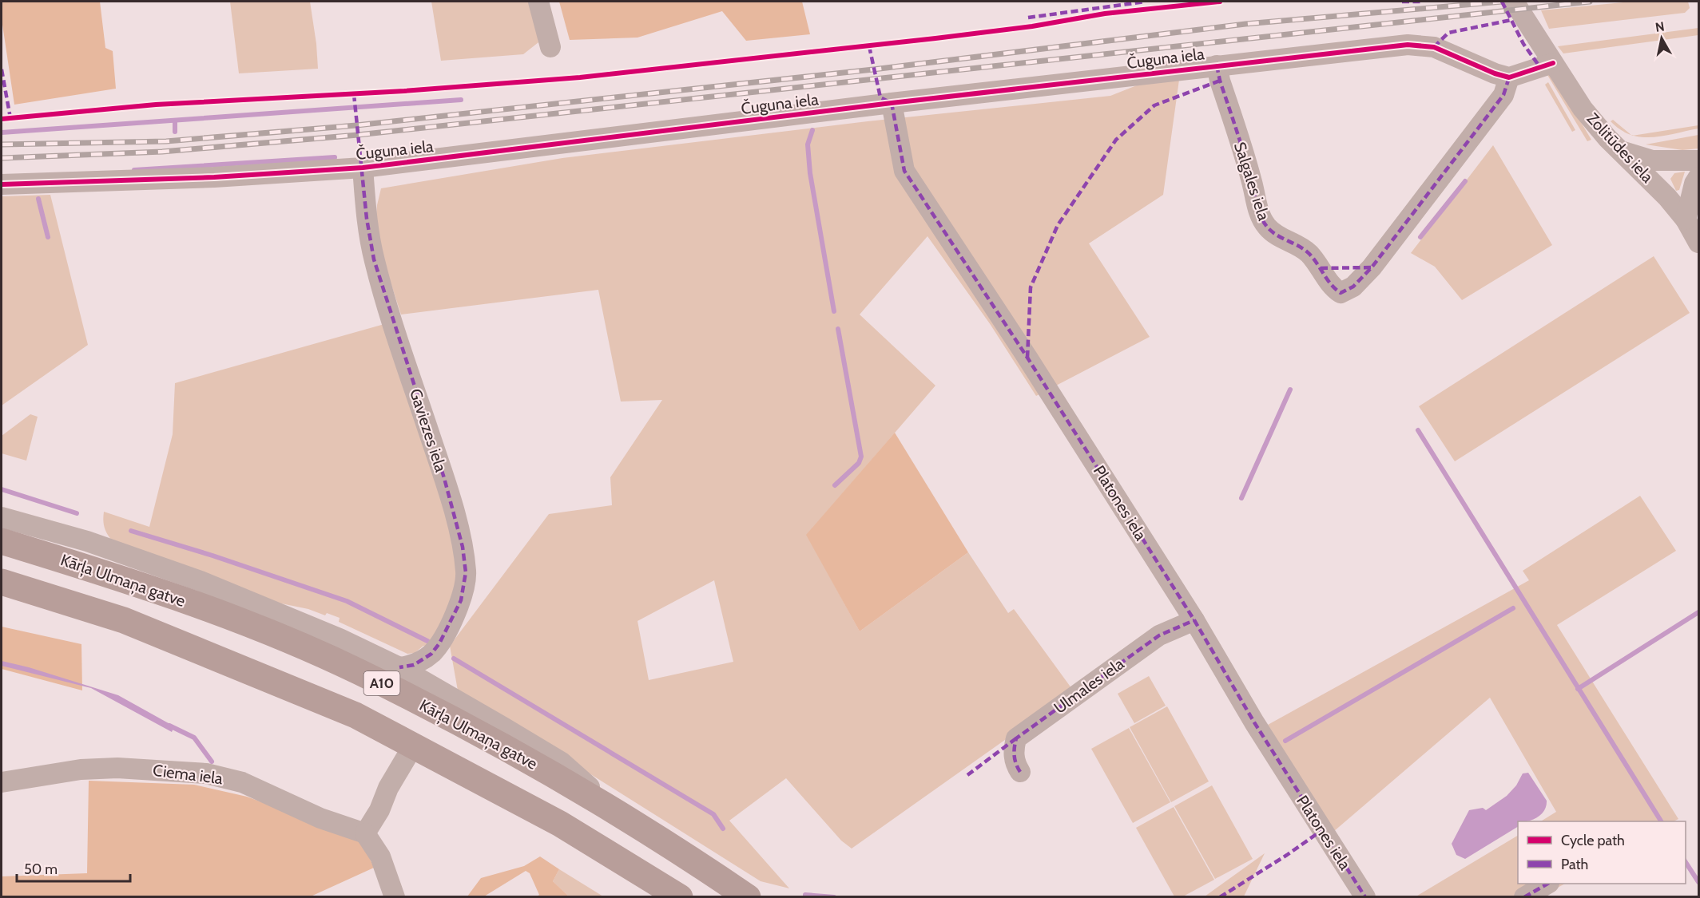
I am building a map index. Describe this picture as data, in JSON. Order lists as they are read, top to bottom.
{
  "streets": {
    "highway": ["Kārļa Ulmaņa gatve", "A10"],
    "street": [
      "Čuguna iela",
      "Zolitūdes iela",
      "Salgales iela",
      "Gaviezes iela",
      "Platones iela",
      "Ulmales iela",
      "Ciema iela"
    ]
  },
  "crossings": [
    ["Čuguna iela", "Salgales iela"],
    ["Čuguna iela", "Gaviezes iela"],
    ["Čuguna iela", "Platones iela"],
    ["Platones iela", "Ulmales iela"]
  ],
  "legend": ["Cycle path", "Path"],
  "scale_bar": "50 m",
  "north": "top"
}
